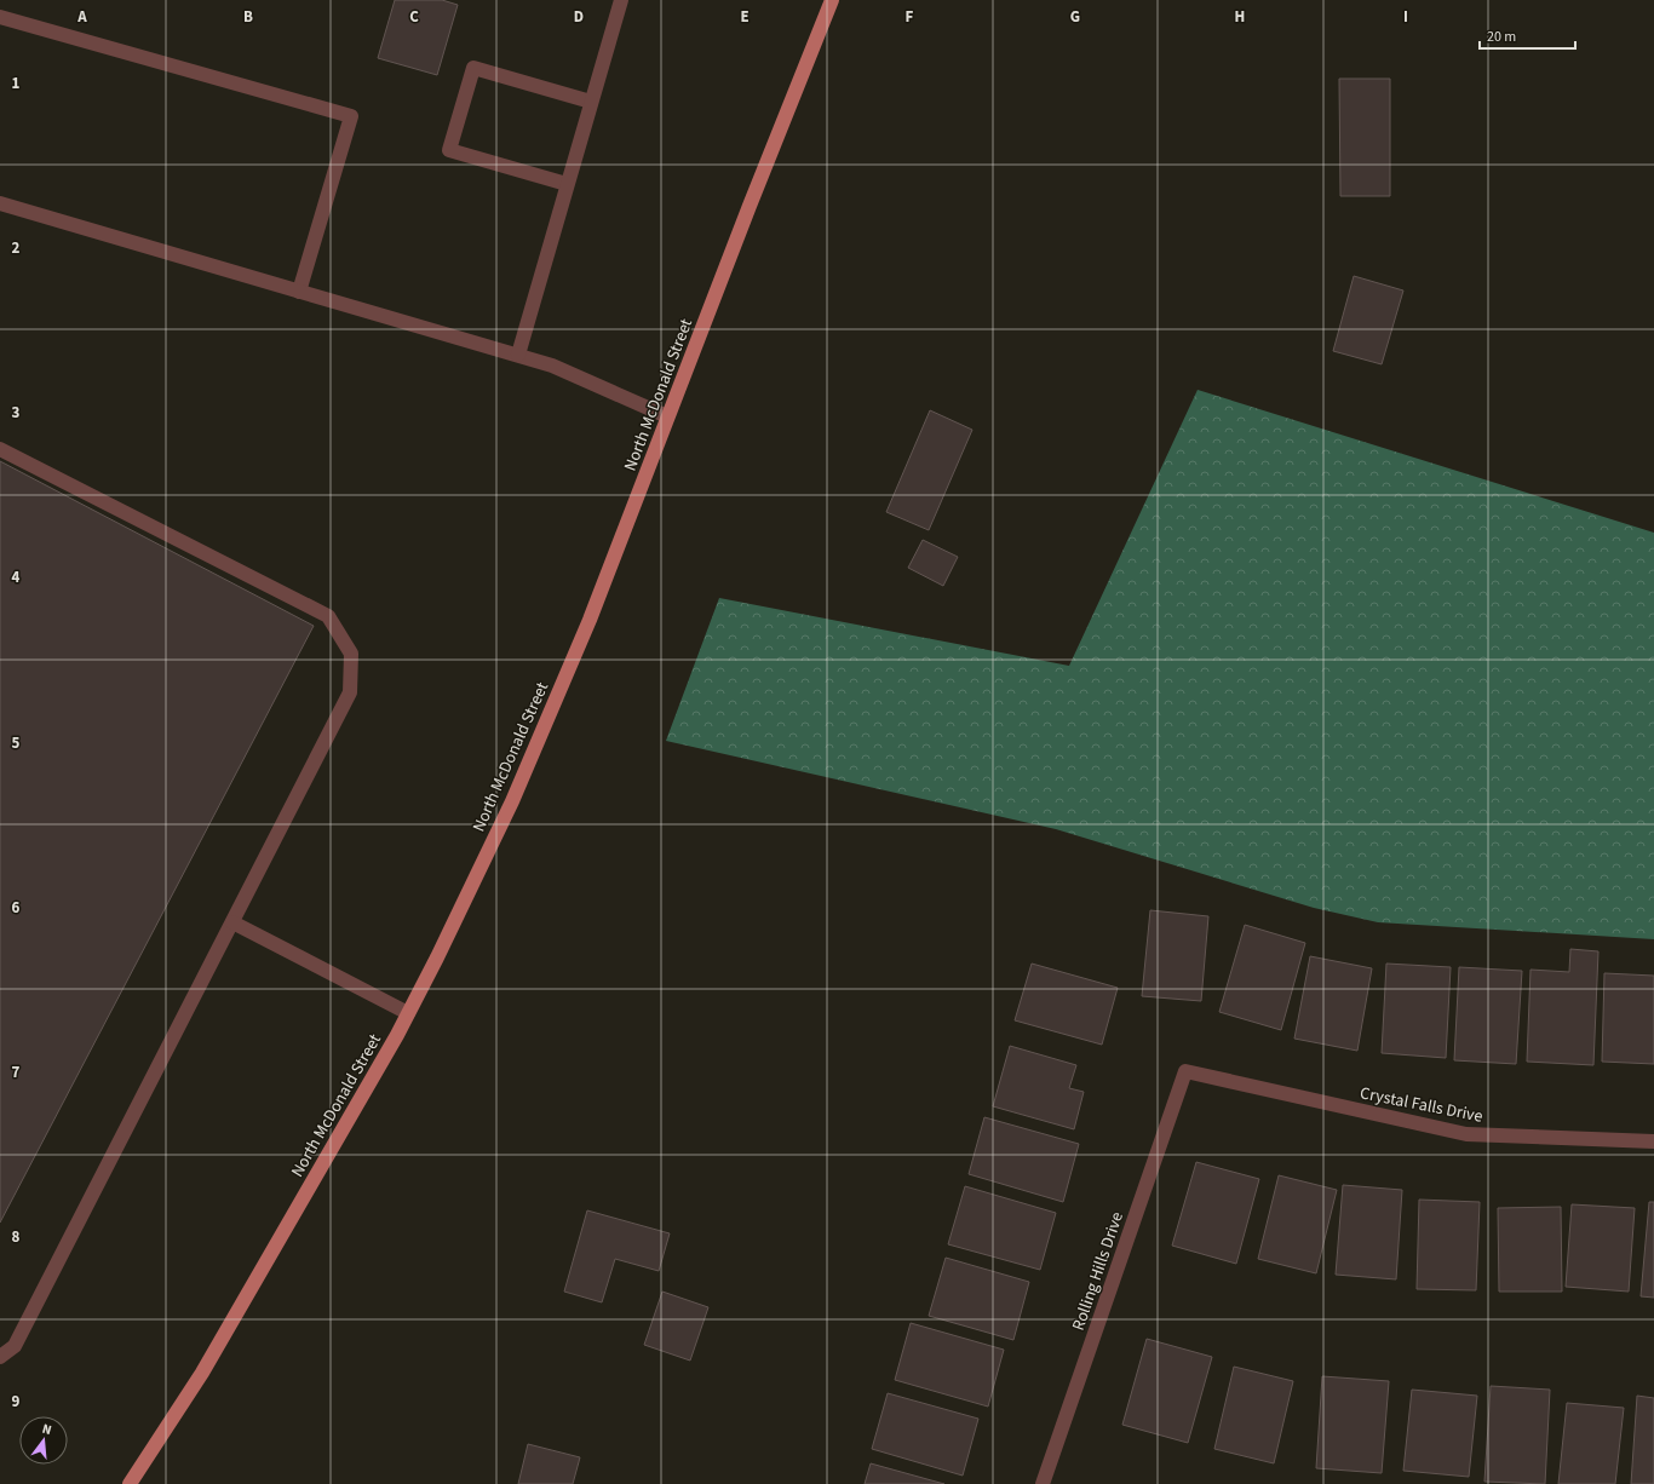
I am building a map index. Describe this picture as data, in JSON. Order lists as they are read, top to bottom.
{
  "streets": {
    "main road": ["North McDonald Street"],
    "street": ["Crystal Falls Drive", "Rolling Hills Drive"]
  },
  "crossings": [
    ["Crystal Falls Drive", "Rolling Hills Drive"]
  ],
  "scale_bar": "20 m",
  "north": "top",
  "grid": {
    "columns": [
      "A",
      "B",
      "C",
      "D",
      "E",
      "F",
      "G",
      "H",
      "I"
    ],
    "rows": [
      "1",
      "2",
      "3",
      "4",
      "5",
      "6",
      "7",
      "8",
      "9"
    ]
  }
}
